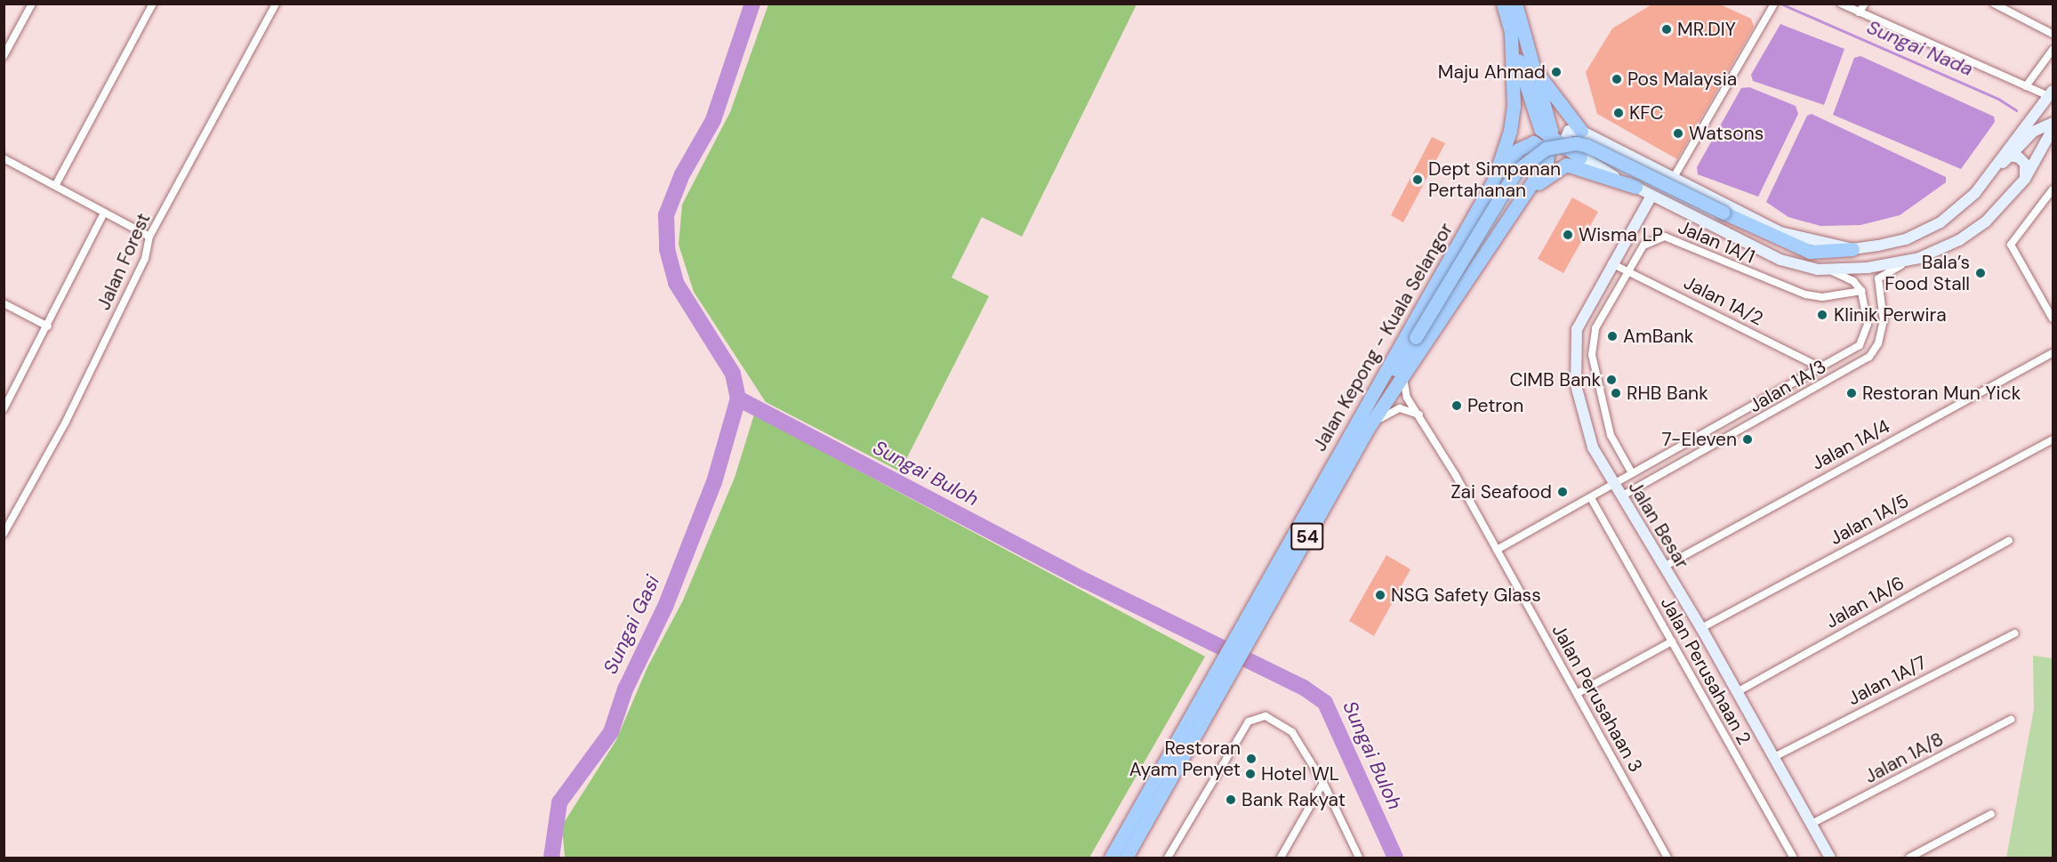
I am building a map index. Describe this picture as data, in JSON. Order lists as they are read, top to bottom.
{
  "streets": {
    "highway": ["Jalan Kepong - Kuala Selangor", "54"],
    "main road": ["Jalan Besar"],
    "street": [
      "Jalan 1A/1",
      "Jalan Forest",
      "Jalan 1A/2",
      "Jalan 1A/3",
      "Jalan 1A/4",
      "Jalan 1A/5",
      "Jalan 1A/6",
      "Jalan Perusahaan 2",
      "Jalan 1A/7",
      "Jalan Perusahaan 3",
      "Jalan 1A/8"
    ]
  },
  "crossings": [
    ["Jalan 1A/1", "Jalan 1A/2"],
    ["Jalan 1A/1", "Jalan 1A/3"],
    ["Jalan 1A/2", "Jalan 1A/3"],
    ["Jalan 1A/2", "Jalan Besar"],
    ["Jalan Kepong - Kuala Selangor", "54"],
    ["Jalan Kepong - Kuala Selangor", "Jalan Perusahaan 3"],
    ["Jalan 1A/3", "Jalan Besar"],
    ["Jalan 1A/3", "Jalan Perusahaan 2"],
    ["Jalan 1A/3", "Jalan Perusahaan 3"],
    ["Jalan 1A/4", "Jalan Besar"],
    ["Jalan 1A/5", "Jalan Besar"],
    ["Jalan Besar", "Jalan 1A/6"],
    ["Jalan Besar", "Jalan 1A/7"],
    ["Jalan Besar", "Jalan 1A/8"],
    ["54", "Jalan Perusahaan 3"]
  ],
  "water": ["Sungai Nada", "Sungai Buloh", "Sungai Gasi"],
  "places": [
    "MR.DIY",
    "Maju Ahmad",
    "Pos Malaysia",
    "KFC",
    "Watsons",
    "Dept Simpanan Pertahanan",
    "Wisma LP",
    "Bala’s Food Stall",
    "Klinik Perwira",
    "AmBank",
    "CIMB Bank",
    "RHB Bank",
    "Restoran Mun Yick",
    "Petron",
    "7-Eleven",
    "Zai Seafood",
    "NSG Safety Glass",
    "Restoran Ayam Penyet",
    "Hotel WL",
    "Bank Rakyat"
  ]
}
